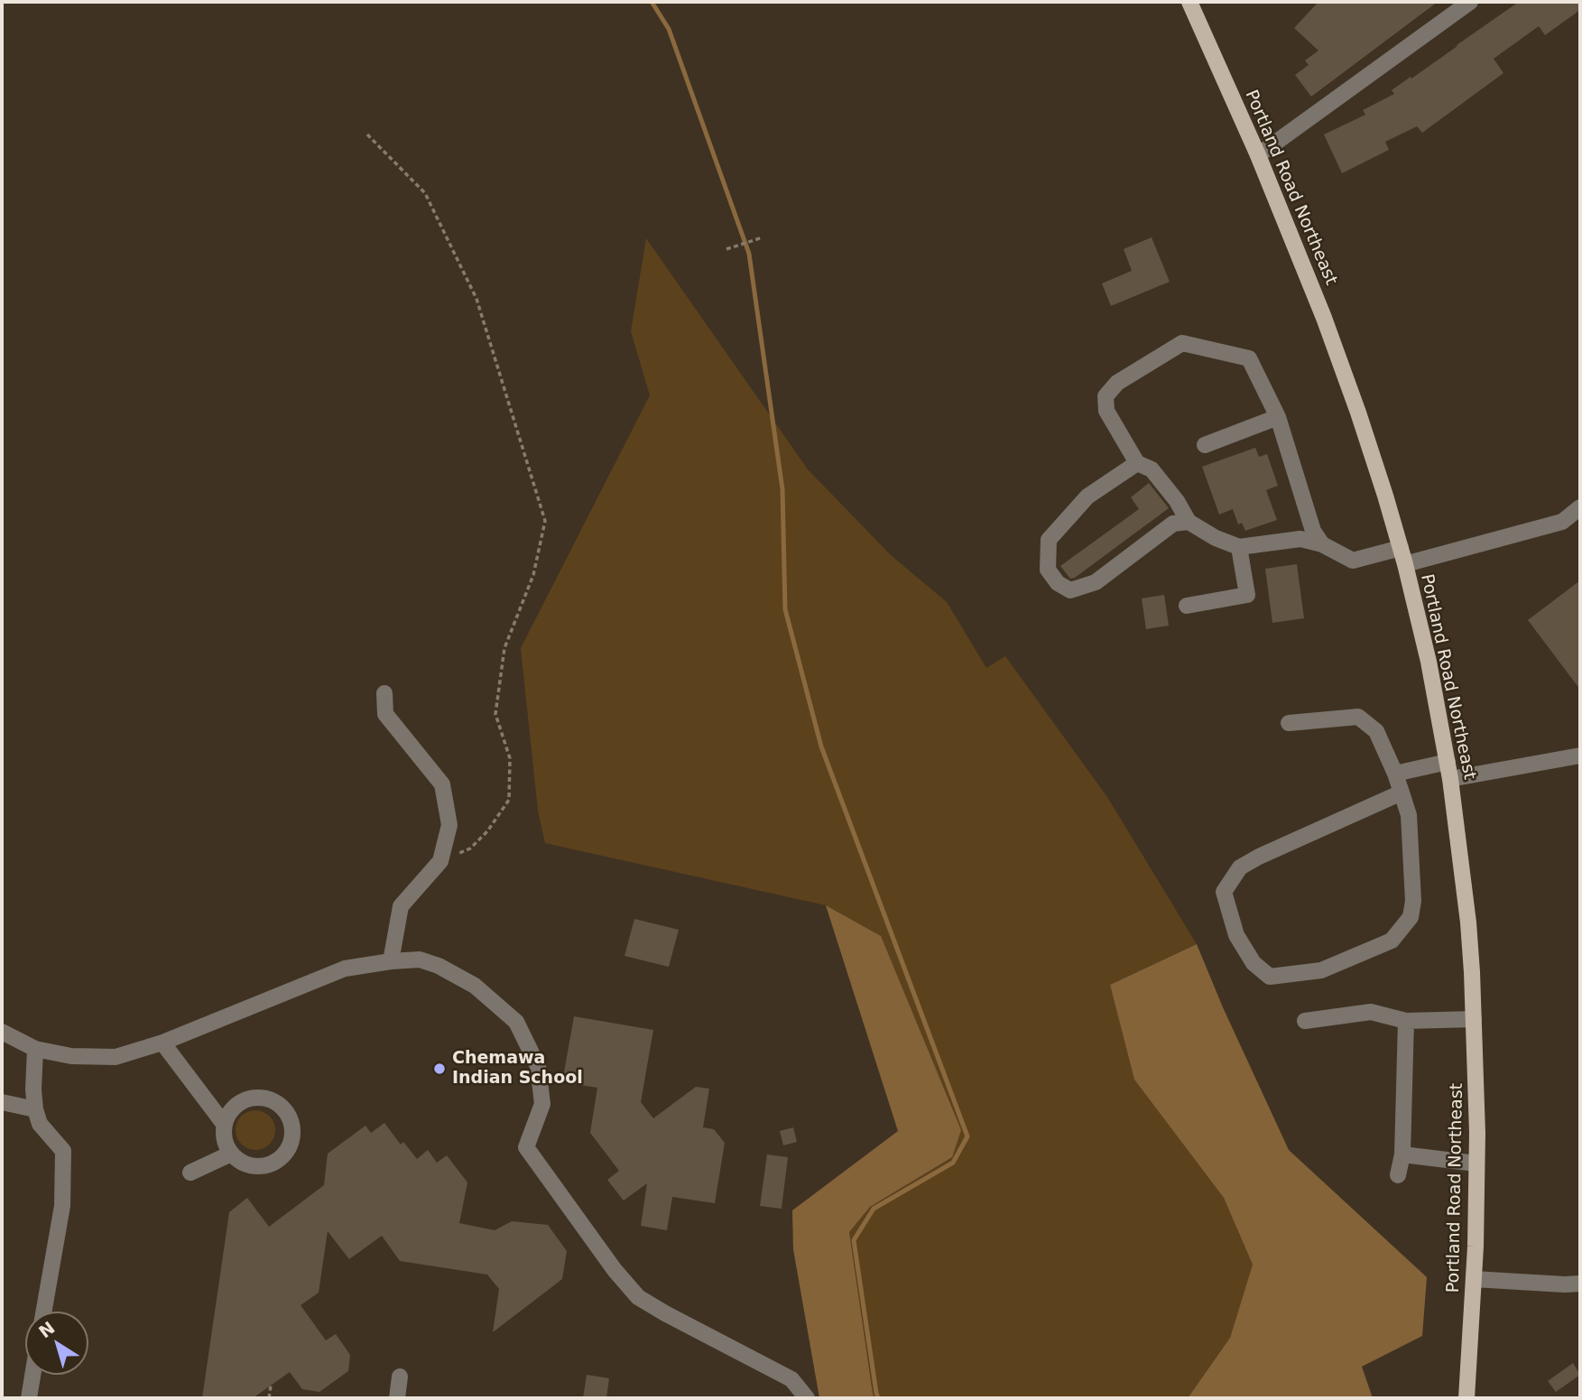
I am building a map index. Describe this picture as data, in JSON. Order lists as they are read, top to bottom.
{
  "streets": {
    "main road": ["Portland Road Northeast"]
  },
  "places": ["Chemawa Indian School"],
  "north": "top left"
}
